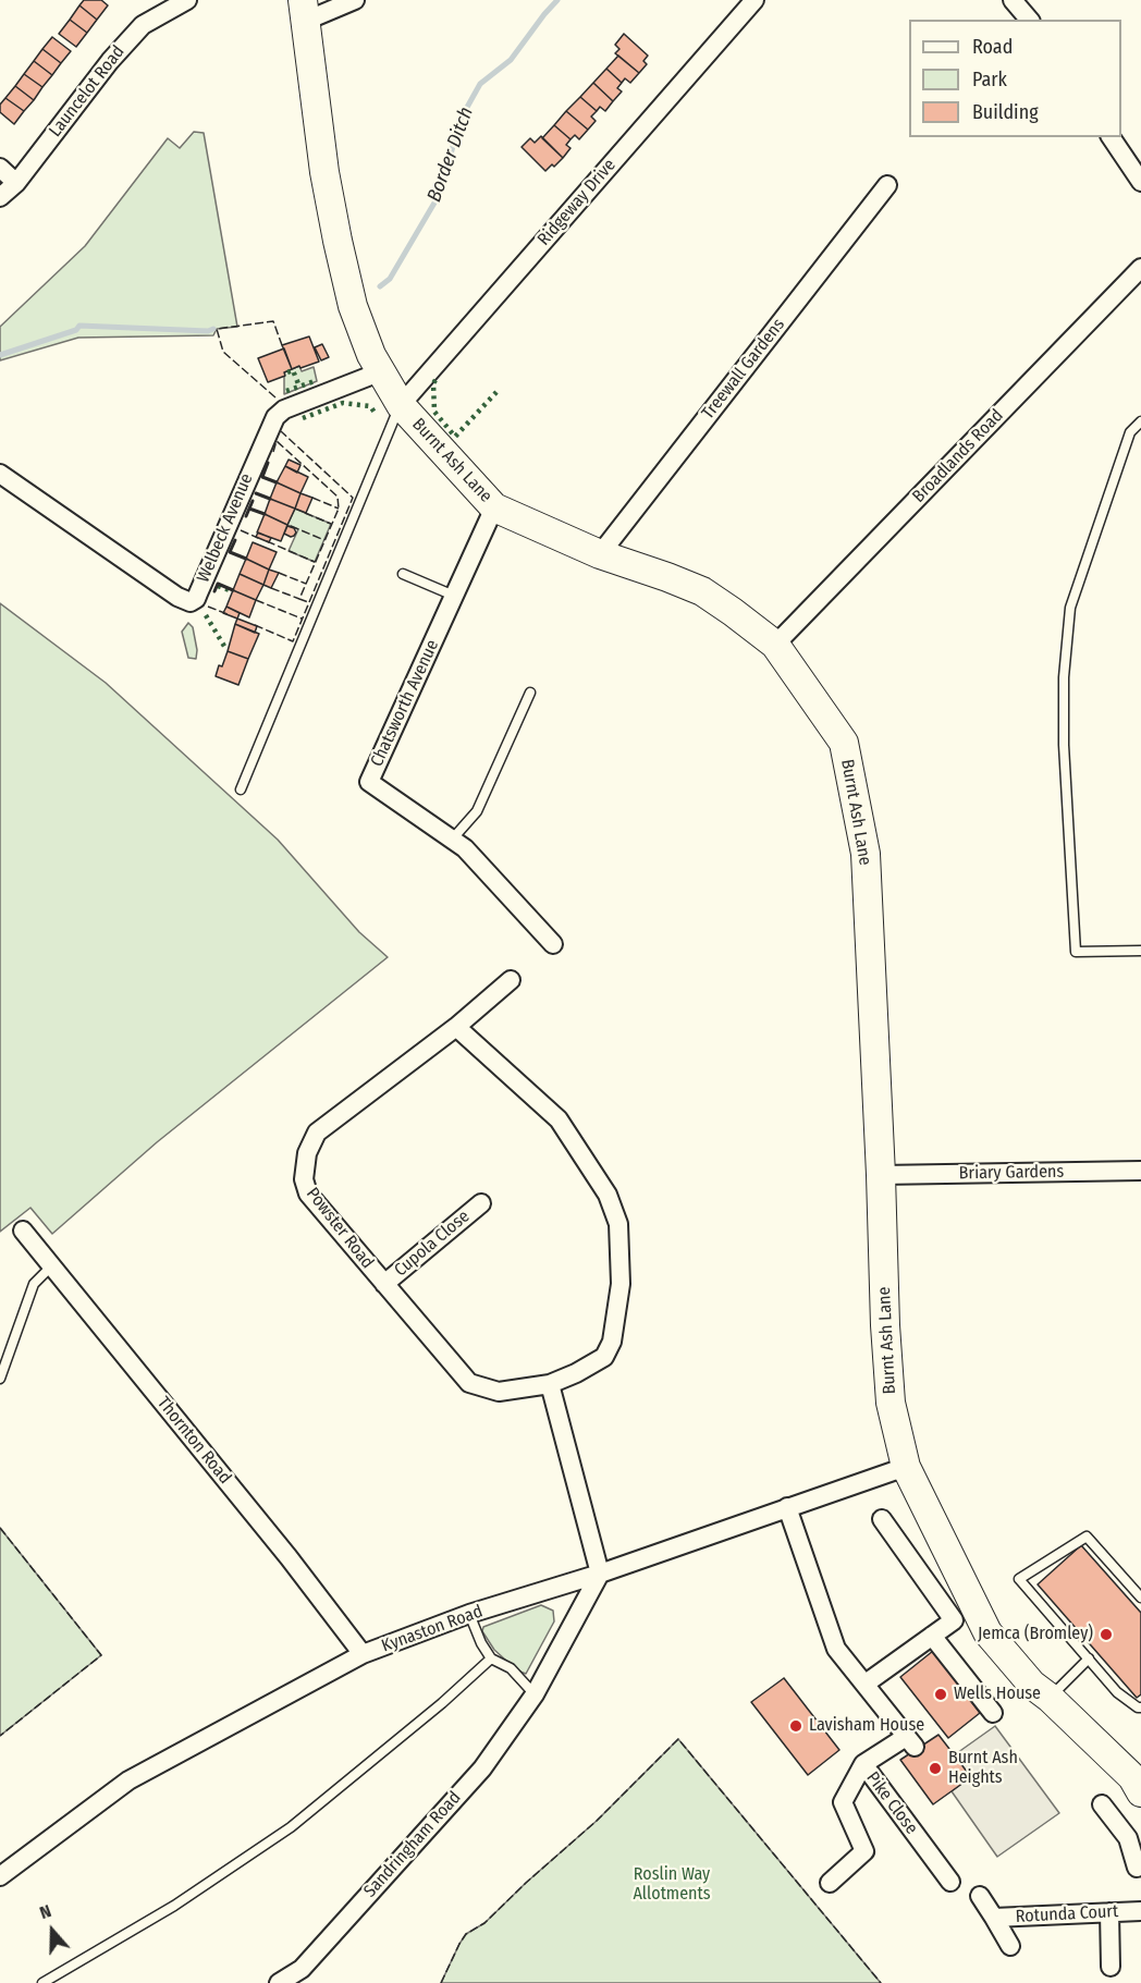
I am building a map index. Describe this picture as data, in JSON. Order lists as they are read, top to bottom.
{
  "streets": {
    "main road": ["Burnt Ash Lane"],
    "street": [
      "Launcelot Road",
      "Ridgeway Drive",
      "Treewall Gardens",
      "Broadlands Road",
      "Welbeck Avenue",
      "Chatsworth Avenue",
      "Briary Gardens",
      "Powster Road",
      "Cupola Close",
      "Thornton Road",
      "Kynaston Road",
      "Pike Close",
      "Sandringham Road",
      "Rotunda Court"
    ]
  },
  "crossings": [
    ["Ridgeway Drive", "Burnt Ash Lane"],
    ["Treewall Gardens", "Burnt Ash Lane"],
    ["Broadlands Road", "Burnt Ash Lane"],
    ["Burnt Ash Lane", "Welbeck Avenue"],
    ["Burnt Ash Lane", "Chatsworth Avenue"],
    ["Burnt Ash Lane", "Briary Gardens"],
    ["Burnt Ash Lane", "Kynaston Road"],
    ["Powster Road", "Cupola Close"],
    ["Thornton Road", "Kynaston Road"],
    ["Kynaston Road", "Pike Close"],
    ["Kynaston Road", "Sandringham Road"]
  ],
  "water": ["Border Ditch"],
  "parks": ["Roslin Way Allotments"],
  "places": [
    "Jemca (Bromley)",
    "Wells House",
    "Lavisham House",
    "Burnt Ash Heights"
  ],
  "legend": ["Road", "Park", "Building"],
  "north": "top"
}
